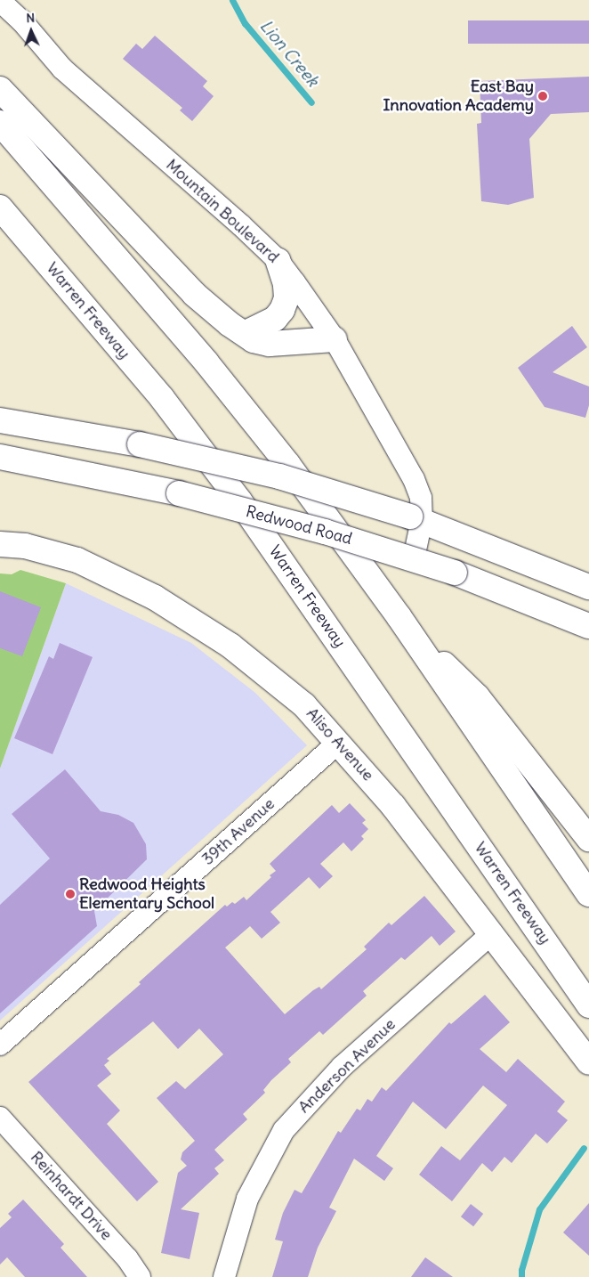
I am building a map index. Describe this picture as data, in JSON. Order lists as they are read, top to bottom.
{
  "streets": {
    "main road": ["Warren Freeway", "Redwood Road", "Aliso Avenue"],
    "street": [
      "Mountain Boulevard",
      "39th Avenue",
      "Anderson Avenue",
      "Reinhardt Drive"
    ]
  },
  "crossings": [
    ["Mountain Boulevard", "Redwood Road"],
    ["Aliso Avenue", "39th Avenue"],
    ["Aliso Avenue", "Anderson Avenue"]
  ],
  "water": ["Lion Creek"],
  "places": ["East Bay Innovation Academy", "Redwood Heights Elementary School"],
  "north": "top"
}
